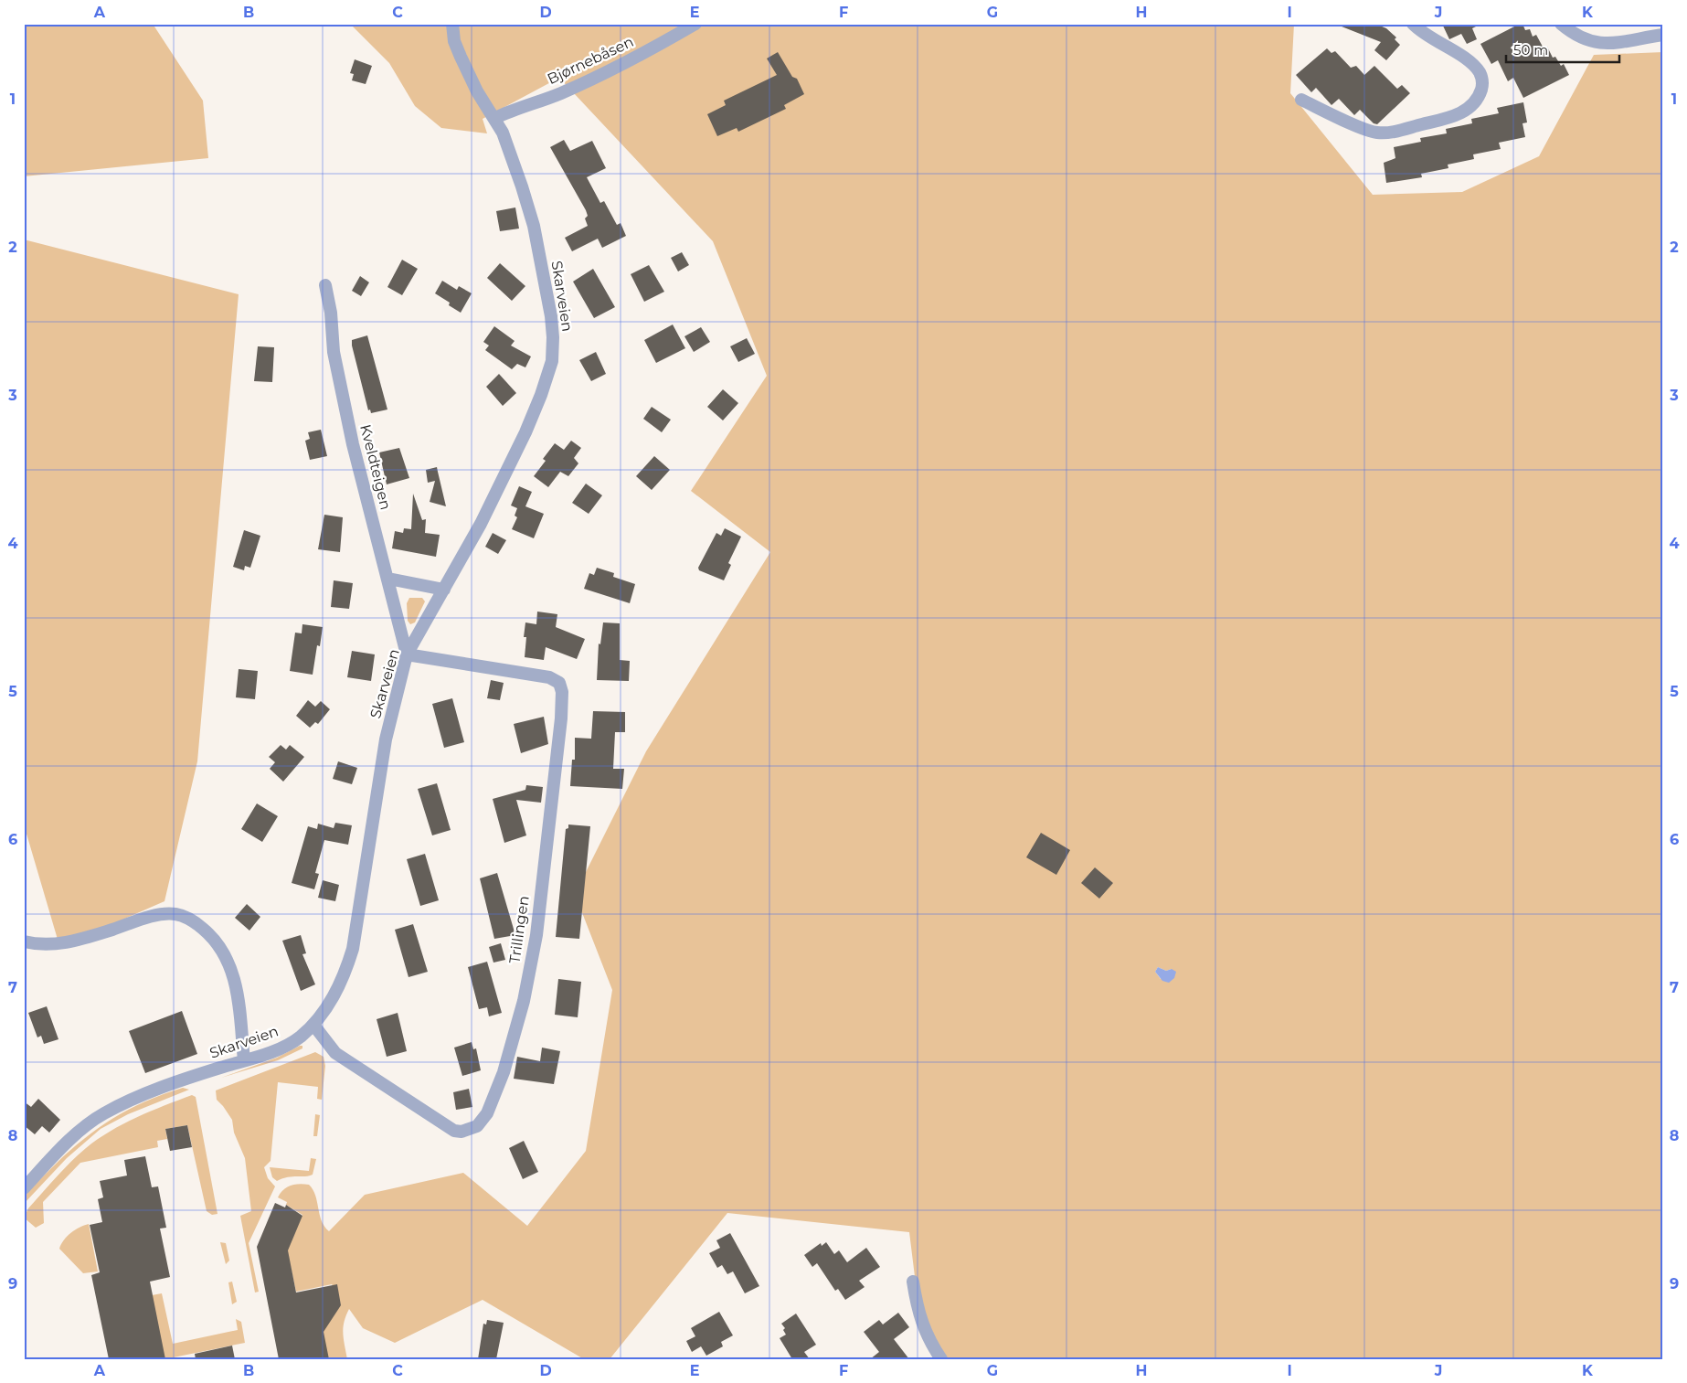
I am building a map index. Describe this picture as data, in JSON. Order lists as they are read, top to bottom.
{
  "streets": {
    "street": [
      "Bjørnebåsen",
      "Skarveien",
      "Kveldteigen",
      "Trillingen"
    ]
  },
  "crossings": [
    ["Bjørnebåsen", "Skarveien"],
    ["Skarveien", "Kveldteigen"],
    ["Skarveien", "Trillingen"],
    ["Kveldteigen", "Trillingen"]
  ],
  "scale_bar": "50 m",
  "grid": {
    "columns": [
      "A",
      "B",
      "C",
      "D",
      "E",
      "F",
      "G",
      "H",
      "I",
      "J",
      "K"
    ],
    "rows": [
      "1",
      "2",
      "3",
      "4",
      "5",
      "6",
      "7",
      "8",
      "9"
    ]
  }
}
